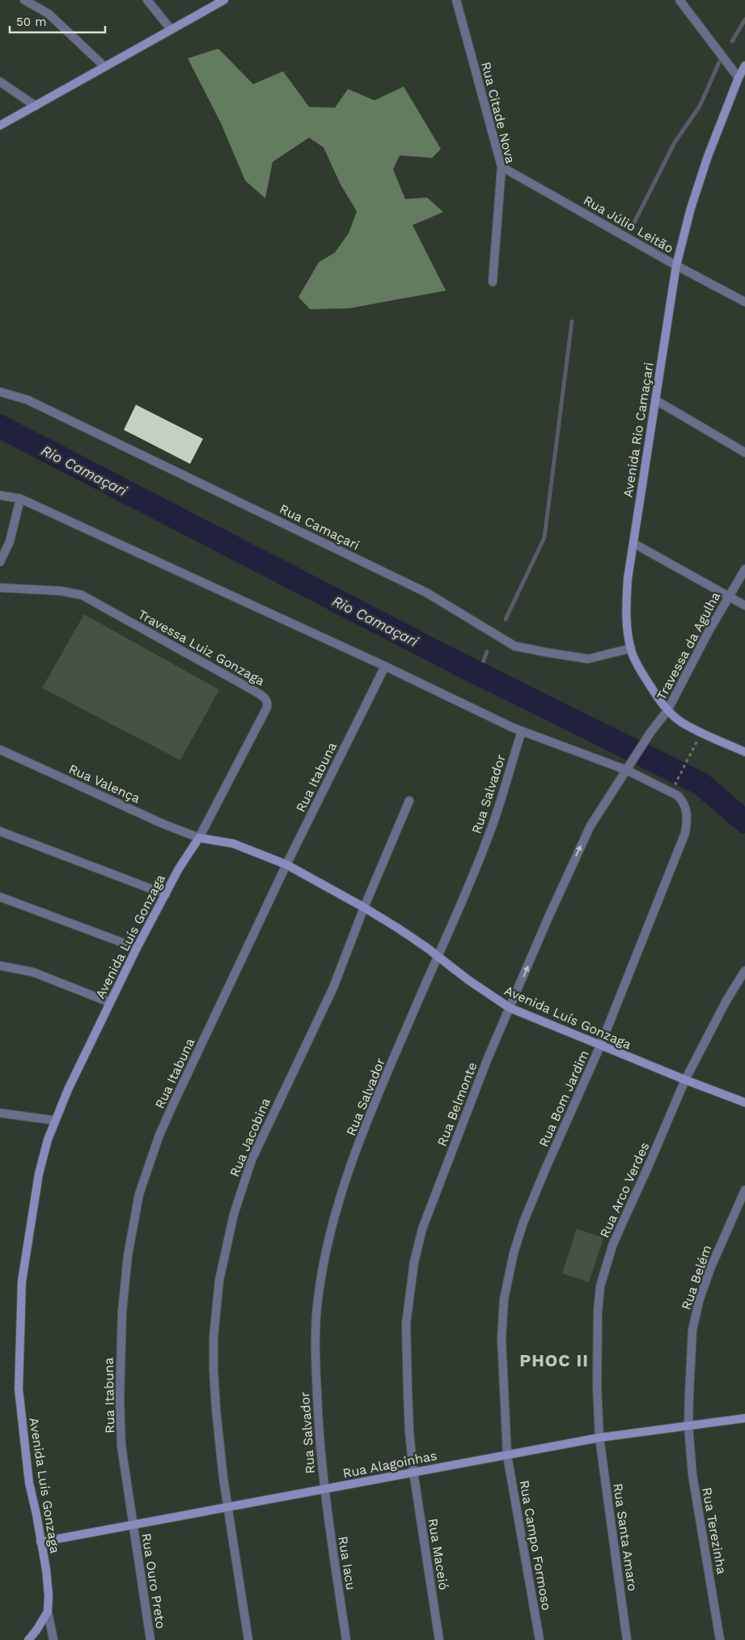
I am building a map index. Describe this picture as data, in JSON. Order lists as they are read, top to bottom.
{
  "streets": {
    "street": [
      "Rua Citade Nova",
      "Rua Júlio Leitão",
      "Avenida Rio Camaçari",
      "Rua Camaçari",
      "Travessa da Agulha",
      "Travessa Luiz Gonzaga",
      "Rua Itabuna",
      "Rua Valença",
      "Rua Salvador",
      "Avenida Luís Gonzaga",
      "Rua Bom Jardim",
      "Rua Belmonte",
      "Rua Jacobina",
      "Rua Arco Verdes",
      "Rua Belém",
      "Rua Alagoinhas",
      "Rua Terezinha",
      "Rua Santa Amaro",
      "Rua Campo Formoso",
      "Rua Maceió",
      "Rua Iacu",
      "Rua Ouro Preto"
    ]
  },
  "crossings": [
    ["Rua Citade Nova", "Rua Júlio Leitão"],
    ["Rua Júlio Leitão", "Avenida Rio Camaçari"],
    ["Avenida Rio Camaçari", "Rua Camaçari"],
    ["Avenida Rio Camaçari", "Travessa da Agulha"],
    ["Travessa da Agulha", "Rua Bom Jardim"],
    ["Travessa da Agulha", "Rua Belmonte"],
    ["Travessa Luiz Gonzaga", "Rua Valença"],
    ["Travessa Luiz Gonzaga", "Avenida Luís Gonzaga"],
    ["Rua Itabuna", "Avenida Luís Gonzaga"],
    ["Rua Itabuna", "Rua Bom Jardim"],
    ["Rua Itabuna", "Rua Alagoinhas"],
    ["Rua Itabuna", "Rua Ouro Preto"],
    ["Rua Valença", "Avenida Luís Gonzaga"],
    ["Rua Salvador", "Avenida Luís Gonzaga"],
    ["Rua Salvador", "Rua Bom Jardim"],
    ["Rua Salvador", "Rua Alagoinhas"],
    ["Rua Salvador", "Rua Iacu"],
    ["Avenida Luís Gonzaga", "Rua Bom Jardim"],
    ["Avenida Luís Gonzaga", "Rua Belmonte"],
    ["Avenida Luís Gonzaga", "Rua Jacobina"],
    ["Avenida Luís Gonzaga", "Rua Arco Verdes"],
    ["Avenida Luís Gonzaga", "Rua Alagoinhas"],
    ["Rua Bom Jardim", "Rua Belmonte"],
    ["Rua Bom Jardim", "Rua Alagoinhas"],
    ["Rua Bom Jardim", "Rua Campo Formoso"],
    ["Rua Belmonte", "Rua Alagoinhas"],
    ["Rua Belmonte", "Rua Maceió"],
    ["Rua Jacobina", "Rua Alagoinhas"],
    ["Rua Arco Verdes", "Rua Alagoinhas"],
    ["Rua Arco Verdes", "Rua Santa Amaro"],
    ["Rua Belém", "Rua Alagoinhas"],
    ["Rua Belém", "Rua Terezinha"],
    ["Rua Alagoinhas", "Rua Terezinha"],
    ["Rua Alagoinhas", "Rua Santa Amaro"],
    ["Rua Alagoinhas", "Rua Campo Formoso"],
    ["Rua Alagoinhas", "Rua Maceió"],
    ["Rua Alagoinhas", "Rua Iacu"],
    ["Rua Alagoinhas", "Rua Ouro Preto"]
  ],
  "one_way": ["Rua Belmonte"],
  "districts": ["PHOC II"],
  "water": ["Rio Camaçari"],
  "scale_bar": "50 m"
}
